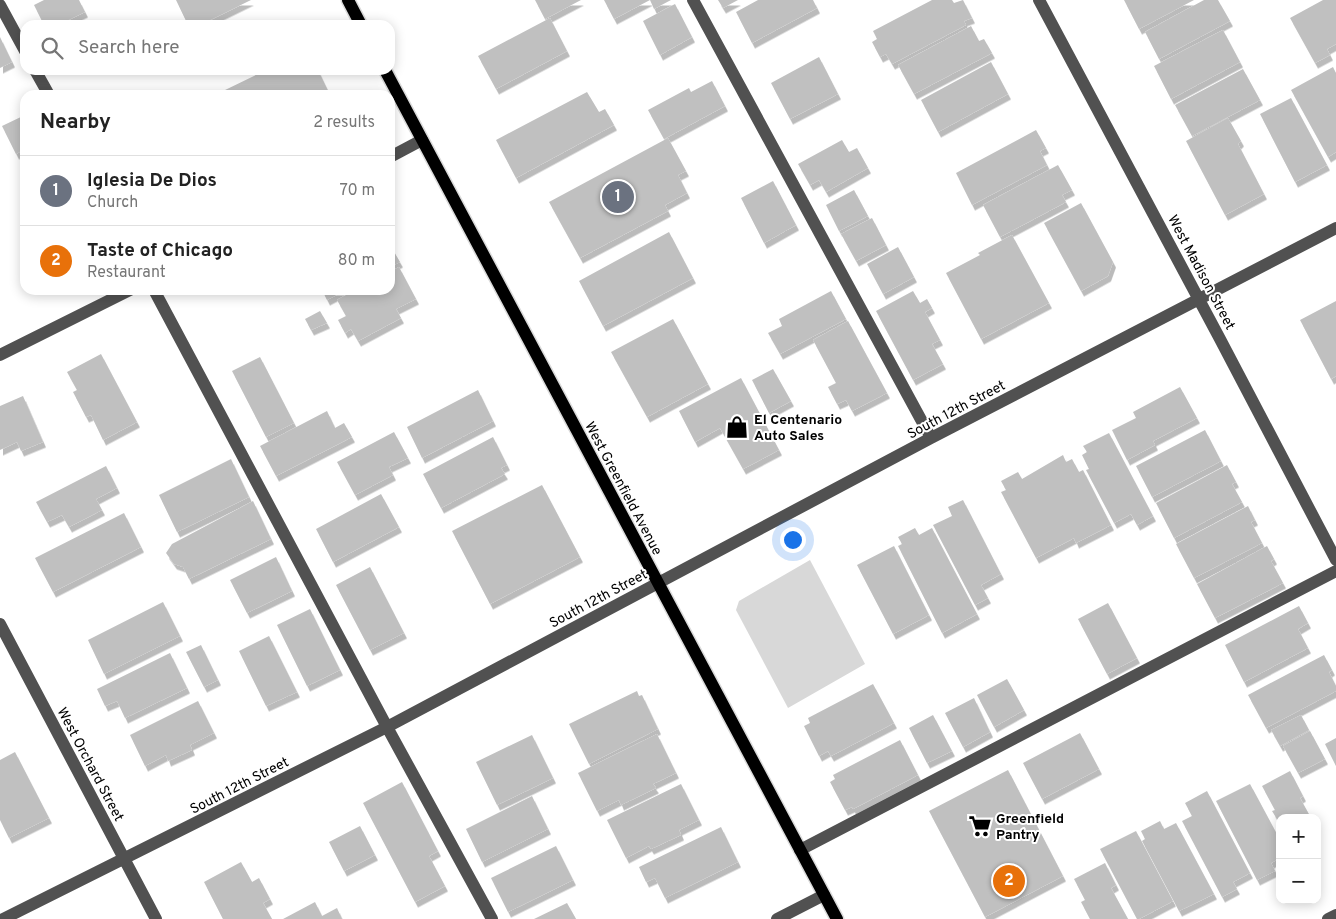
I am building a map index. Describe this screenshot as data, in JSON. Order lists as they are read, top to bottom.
{
  "streets": {
    "main road": ["West Greenfield Avenue"],
    "street": ["West Madison Street", "South 12th Street", "West Orchard Street"]
  },
  "crossings": [
    ["West Madison Street", "South 12th Street"],
    ["South 12th Street", "West Greenfield Avenue"],
    ["South 12th Street", "West Orchard Street"]
  ],
  "places": {
    "shop": ["El Centenario Auto Sales"],
    "supermarket": ["Greenfield Pantry"]
  },
  "page": {
    "search": "Search here",
    "heading": ["Nearby", "2 results"],
    "list": [
      {
        "mark": "1",
        "name": "Iglesia De Dios",
        "note": "Church",
        "value": "70 m"
      },
      {
        "mark": "2",
        "name": "Taste of Chicago",
        "note": "Restaurant",
        "value": "80 m"
      }
    ],
    "pins": ["1", "2"],
    "map_buttons": ["+", "−"]
  }
}
